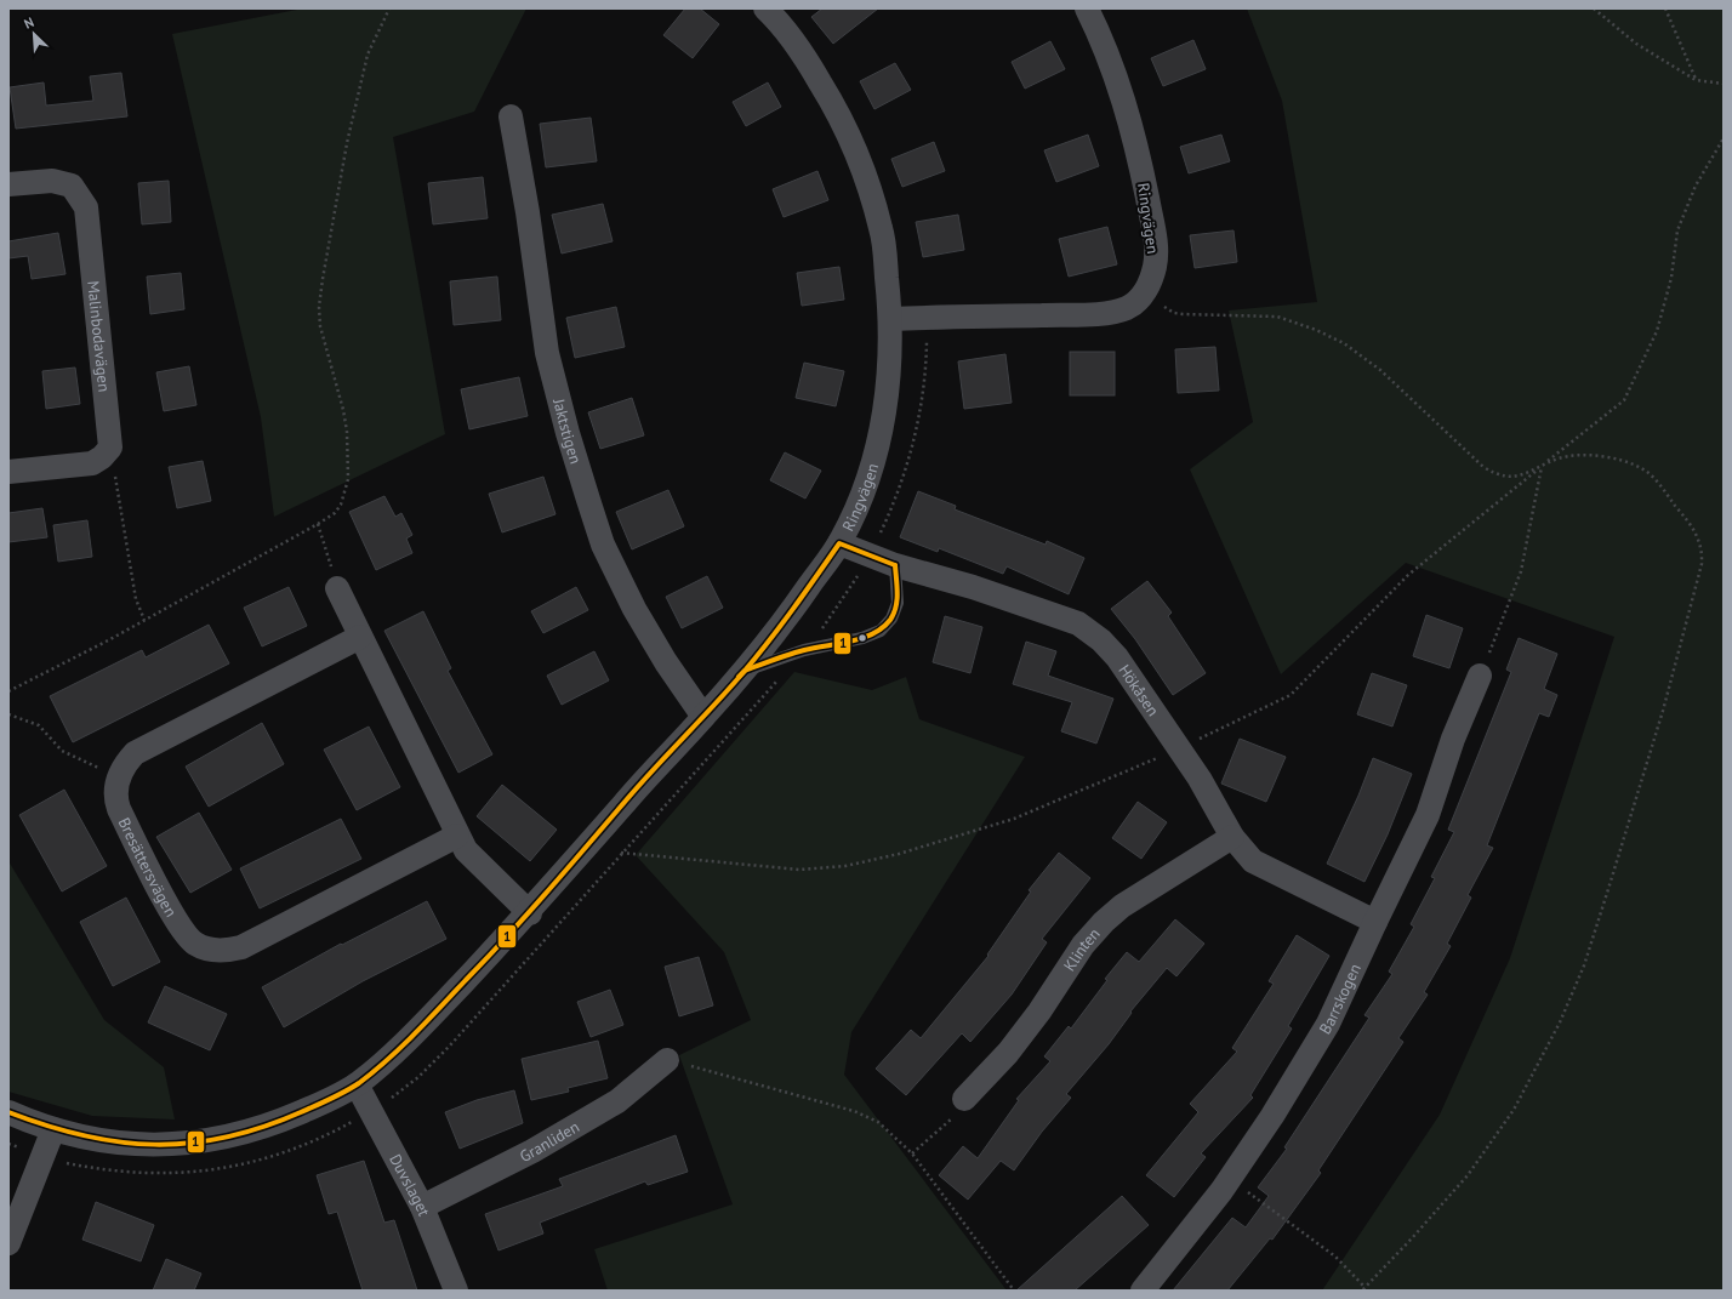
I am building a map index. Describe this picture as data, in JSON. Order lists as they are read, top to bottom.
{
  "streets": {
    "street": [
      "Ringvägen",
      "Malinbodavägen",
      "Jaktstigen",
      "Hökåsen",
      "Bresättersvägen",
      "Klinten",
      "Barrskogen",
      "Granliden",
      "Duvslaget"
    ]
  },
  "crossings": [
    ["Ringvägen", "Jaktstigen"],
    ["Ringvägen", "Hökåsen"],
    ["Ringvägen", "Duvslaget"],
    ["Hökåsen", "Klinten"],
    ["Hökåsen", "Barrskogen"],
    ["Granliden", "Duvslaget"]
  ],
  "lines": ["transit line 1"],
  "north": "top left"
}
